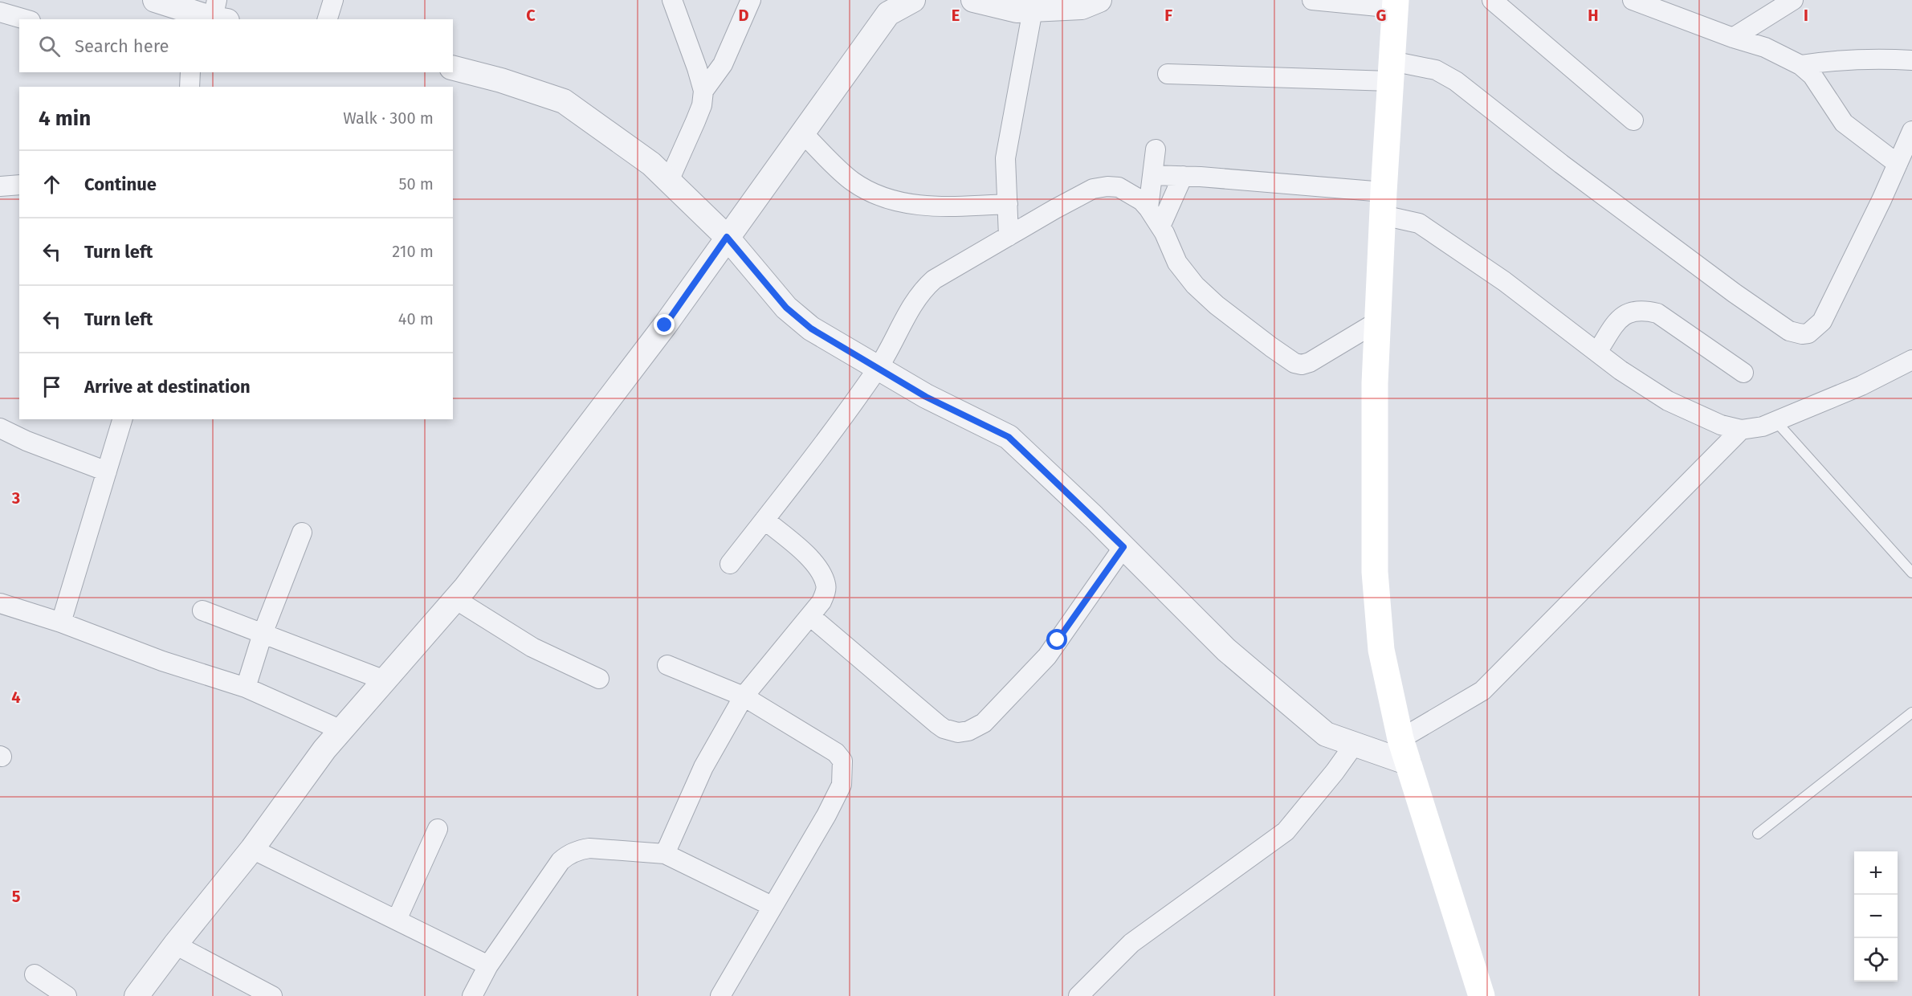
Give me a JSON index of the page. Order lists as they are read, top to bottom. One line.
{"page":{"search":"Search here","heading":["4 min","Walk · 300 m"],"list":[["Continue","50 m"],["Turn left","210 m"],["Turn left","40 m"],"Arrive at destination"],"map_buttons":["+","−"]},"grid":{"columns":["C","D","E","F","G","H","I"],"rows":["3","4","5"]}}
